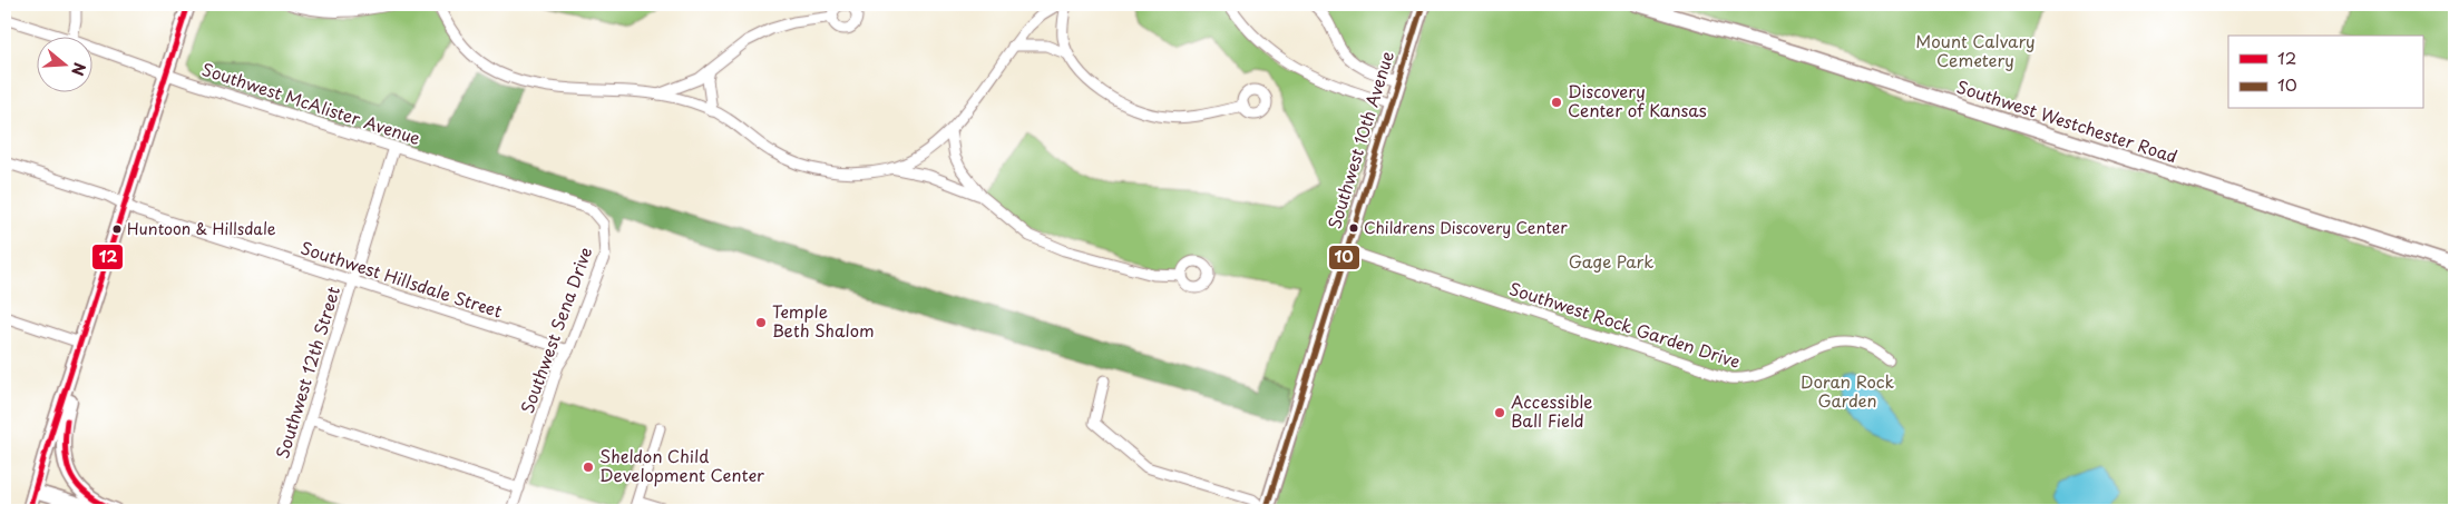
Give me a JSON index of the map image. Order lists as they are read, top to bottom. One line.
{"streets":{"main road":["Southwest 10th Avenue"],"street":["Southwest McAlister Avenue","Southwest Westchester Road","Southwest Hillsdale Street","Southwest Rock Garden Drive","Southwest Sena Drive","Southwest 12th Street"]},"crossings":[["Southwest McAlister Avenue","Southwest Sena Drive"],["Southwest McAlister Avenue","Southwest 12th Street"],["Southwest 10th Avenue","Southwest Rock Garden Drive"],["Southwest Hillsdale Street","Southwest Sena Drive"],["Southwest Hillsdale Street","Southwest 12th Street"]],"parks":["Mount Calvary Cemetery","Gage Park","Doran Rock Garden"],"places":["Discovery Center of Kansas","Childrens Discovery Center","Huntoon & Hillsdale","Temple Beth Shalom","Accessible Ball Field","Sheldon Child Development Center"],"lines":["transit line 12","transit line 10"],"legend":["12","10"],"north":"right"}
